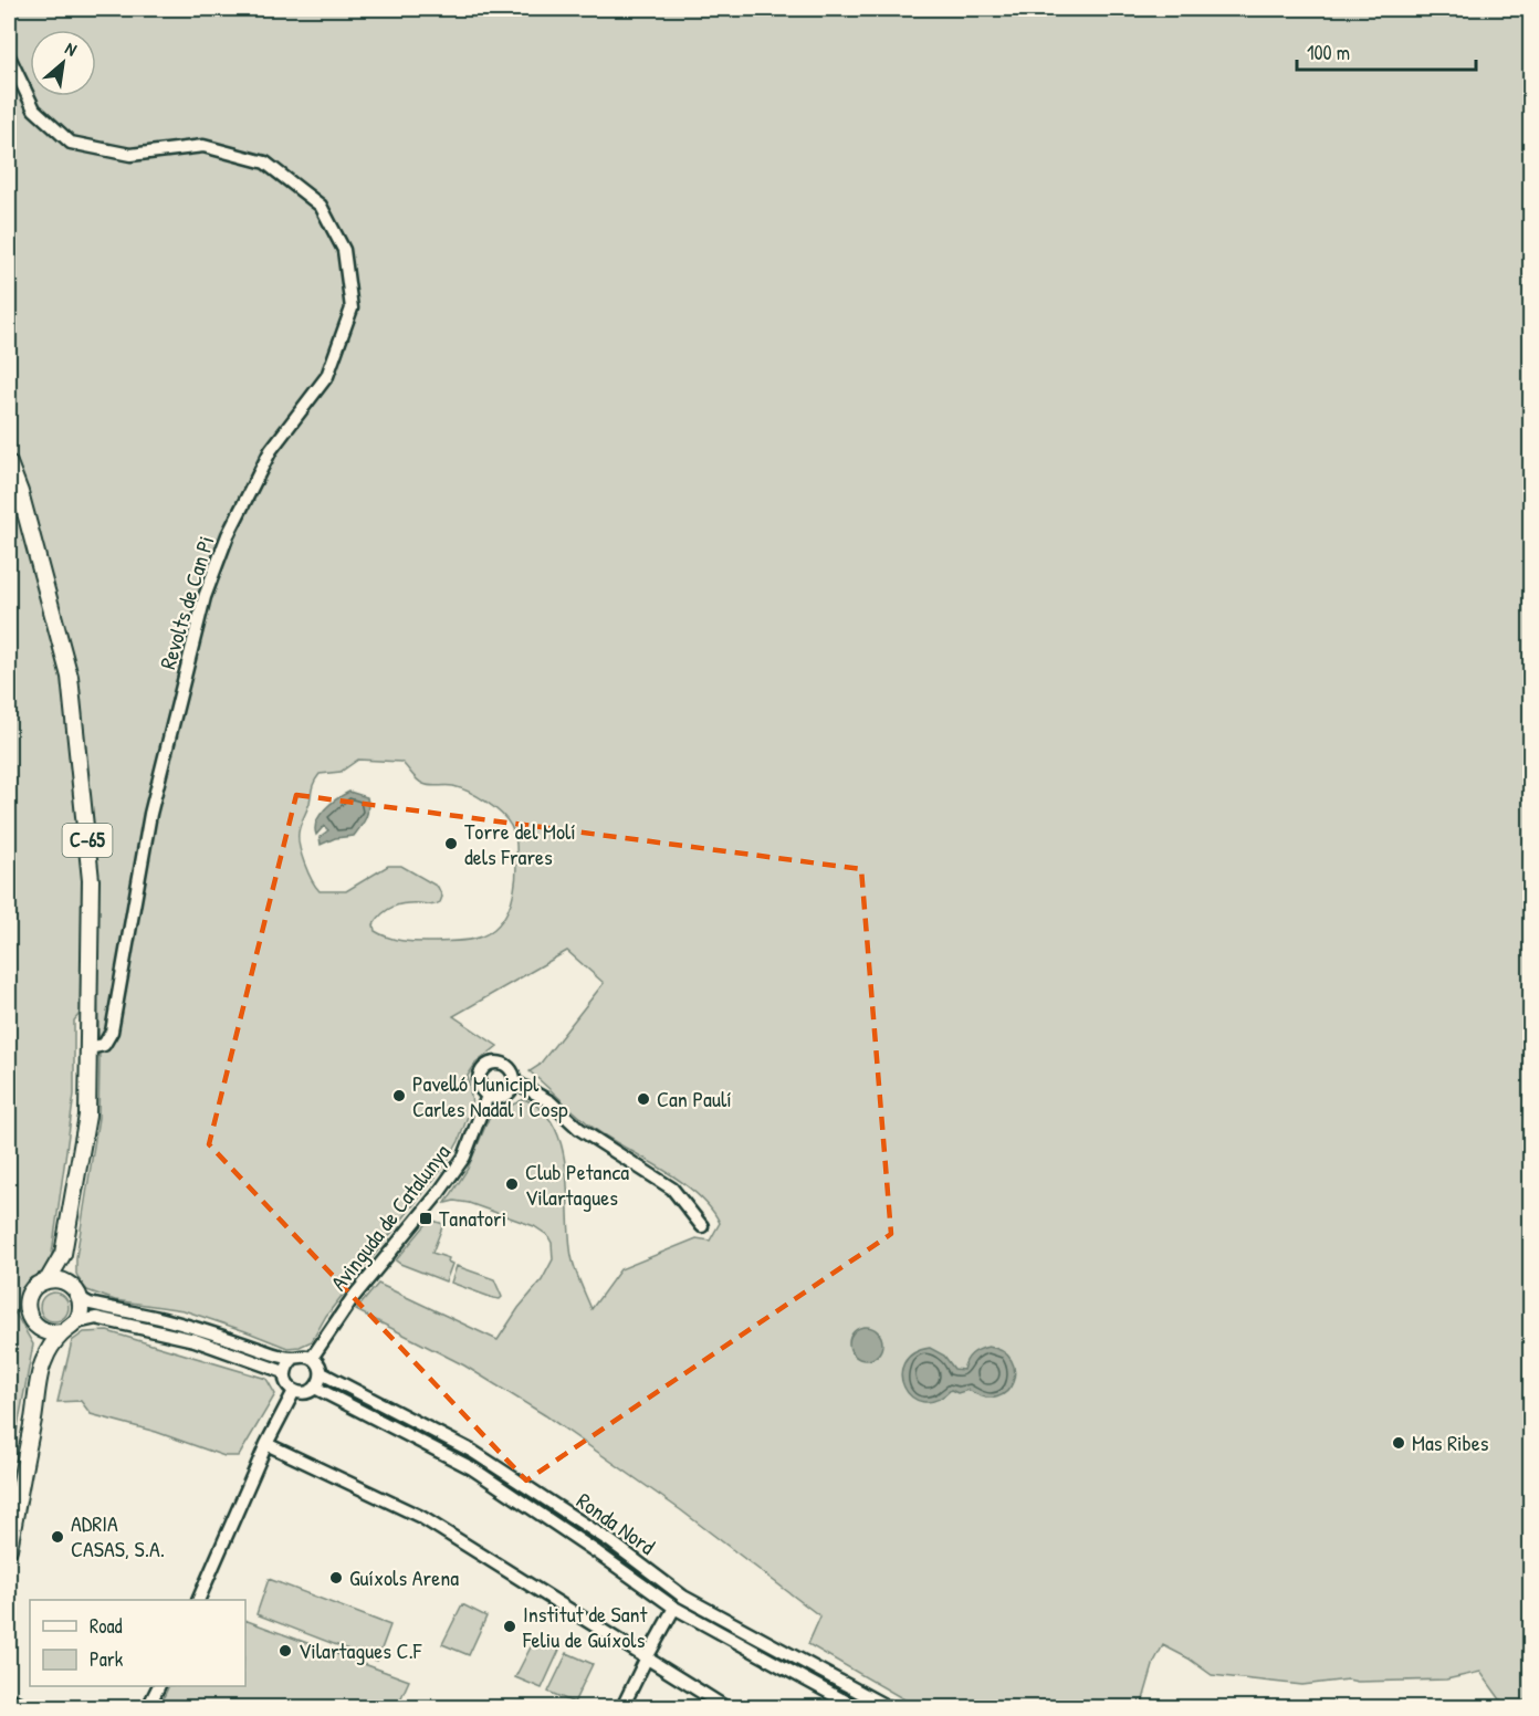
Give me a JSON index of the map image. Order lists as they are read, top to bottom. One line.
{"streets":{"main road":["C-65"],"street":["Revolts de Can Pi","Avinguda de Catalunya","Ronda Nord"]},"crossings":[["Revolts de Can Pi","C-65"],["Avinguda de Catalunya","Ronda Nord"]],"places":{"other":["Torre del Molí dels Frares","Pavelló Municipl Carles Nadal i Cosp","Can Paulí","Club Petanca Vilartagues","Mas Ribes","ADRIA CASAS, S.A.","Guíxols Arena","Institut de Sant Feliu de Guíxols","Vilartagues C.F"],"transit":["Tanatori"]},"legend":["Road","Park"],"scale_bar":"100 m","north":"top right"}
